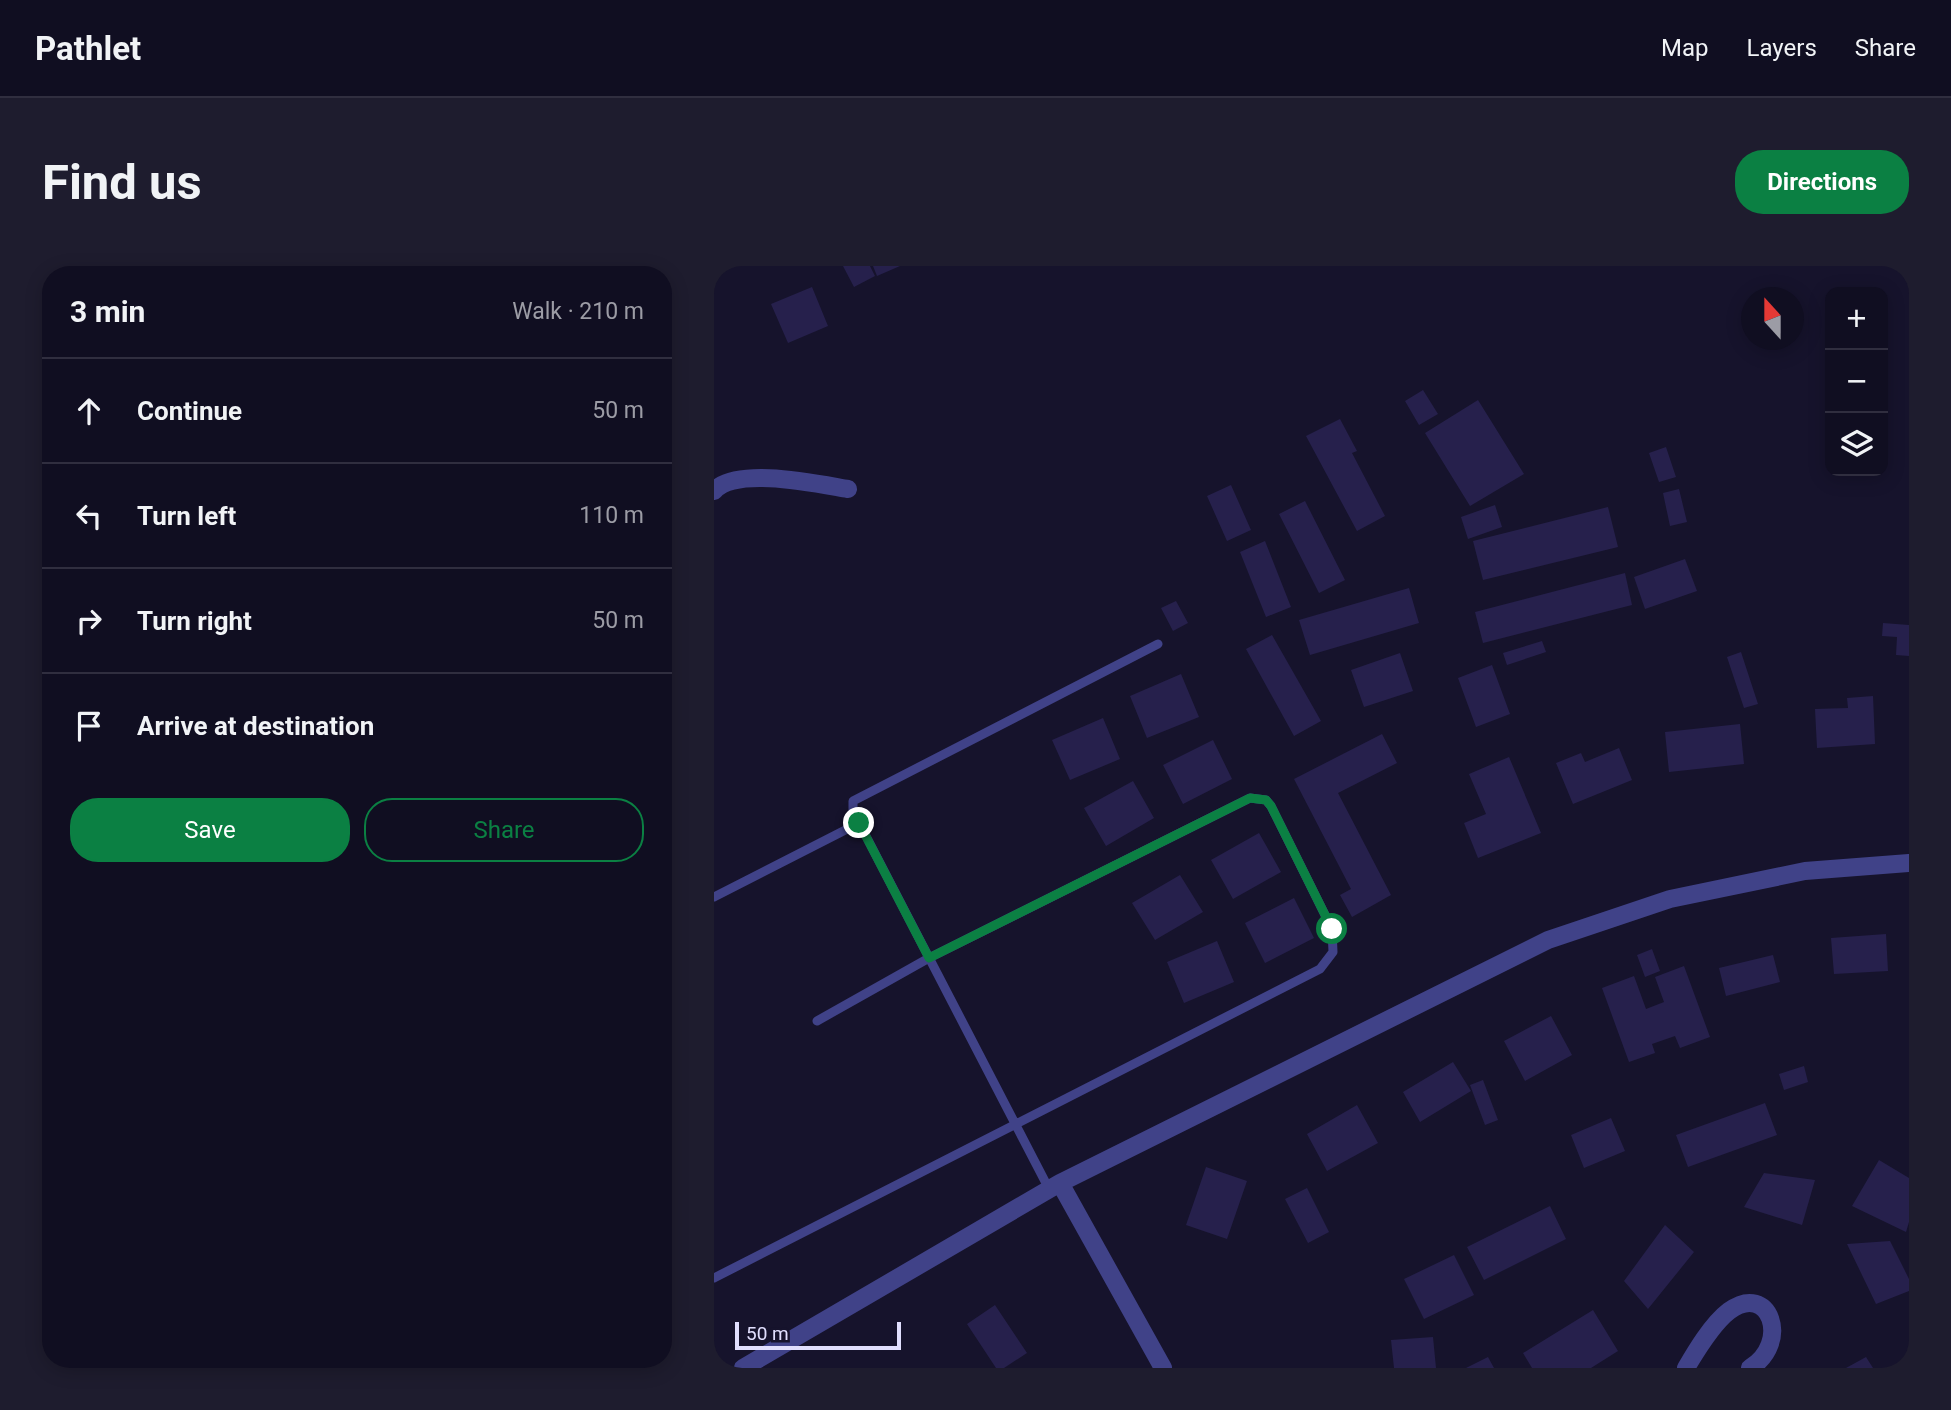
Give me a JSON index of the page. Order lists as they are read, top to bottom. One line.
{"scale_bar":"50 m","north":"top","page":{"header":"Pathlet","nav":["Map","Layers","Share"],"buttons":["Directions",["Save","Share"]],"title":"Find us","heading":["3 min","Walk · 210 m"],"map_buttons":["+","−"],"list":[["Continue","50 m"],["Turn left","110 m"],["Turn right","50 m"],"Arrive at destination"],"scale":"50 m"}}
